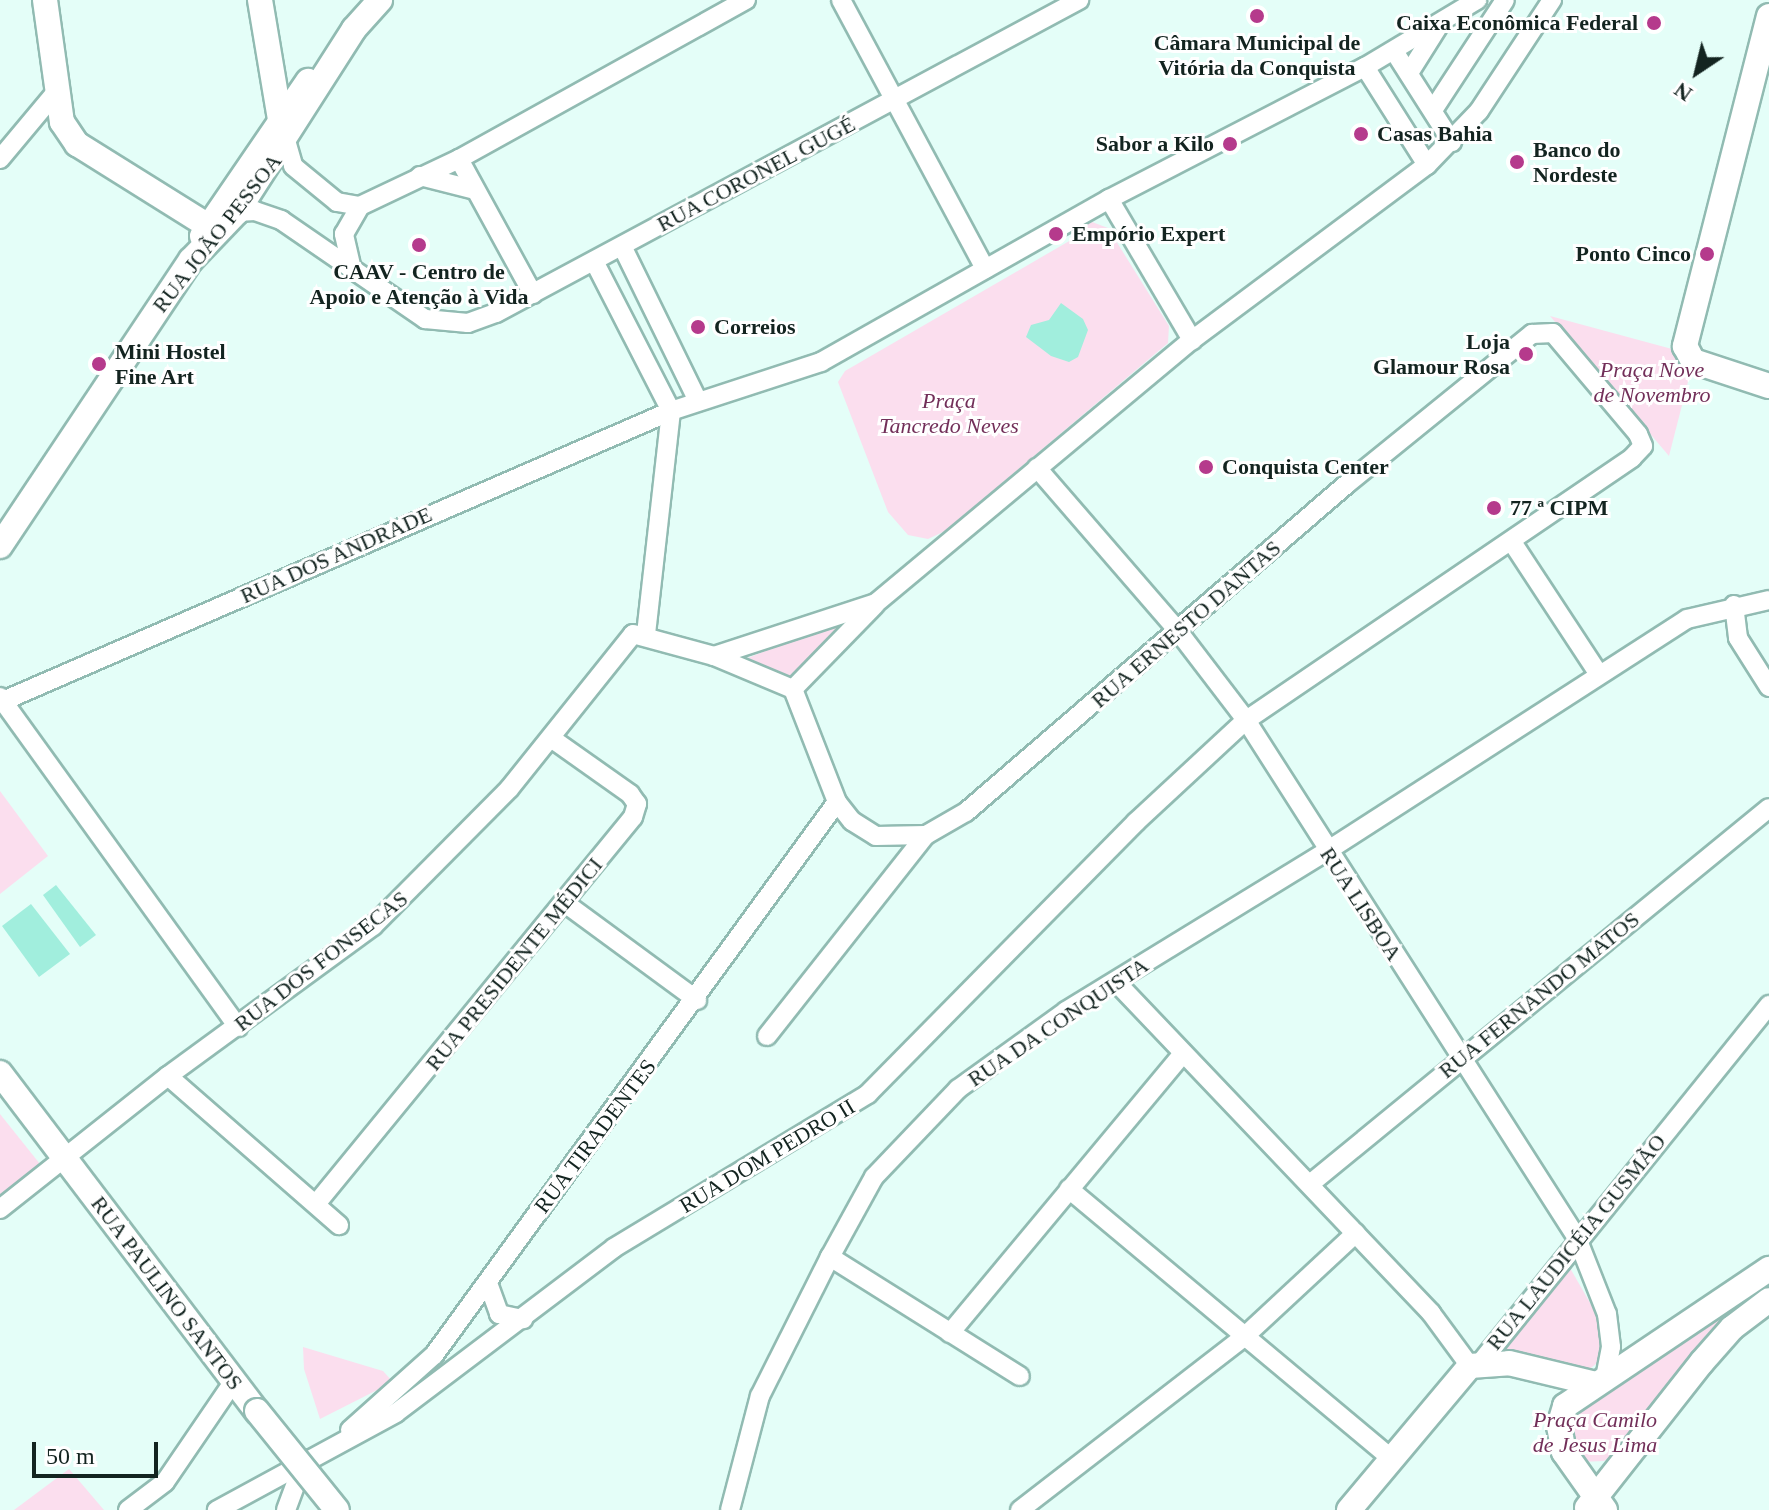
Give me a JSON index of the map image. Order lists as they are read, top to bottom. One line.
{"streets":{"main road":["RUA JOÃO PESSOA","RUA LAUDICÉIA GUSMÃO","RUA PAULINO SANTOS"],"street":["RUA CORONEL GUGÉ","RUA DOS ANDRADE","RUA ERNESTO DANTAS","RUA LISBOA","RUA DOS FONSECAS","RUA PRESIDENTE MÉDICI","RUA FERNANDO MATOS","RUA DA CONQUISTA","RUA TIRADENTES","RUA DOM PEDRO II"]},"crossings":[["RUA ERNESTO DANTAS","RUA LISBOA"],["RUA ERNESTO DANTAS","RUA TIRADENTES"],["RUA ERNESTO DANTAS","RUA DOM PEDRO II"],["RUA LISBOA","RUA FERNANDO MATOS"],["RUA LISBOA","RUA DA CONQUISTA"],["RUA LISBOA","RUA DOM PEDRO II"],["RUA LISBOA","RUA LAUDICÉIA GUSMÃO"],["RUA DOS FONSECAS","RUA PRESIDENTE MÉDICI"],["RUA DOS FONSECAS","RUA PAULINO SANTOS"],["RUA TIRADENTES","RUA DOM PEDRO II"]],"parks":["Praça Nove de Novembro","Praça Tancredo Neves","Praça Camilo de Jesus Lima"],"places":["Câmara Municipal de Vitória da Conquista","Caixa Econômica Federal","Casas Bahia","Sabor a Kilo","Banco do Nordeste","Empório Expert","CAAV - Centro de Apoio e Atenção à Vida","Ponto Cinco","Correios","Loja Glamour Rosa","Mini Hostel Fine Art","Conquista Center","77 ª CIPM"],"scale_bar":"50 m","north":"bottom left"}
